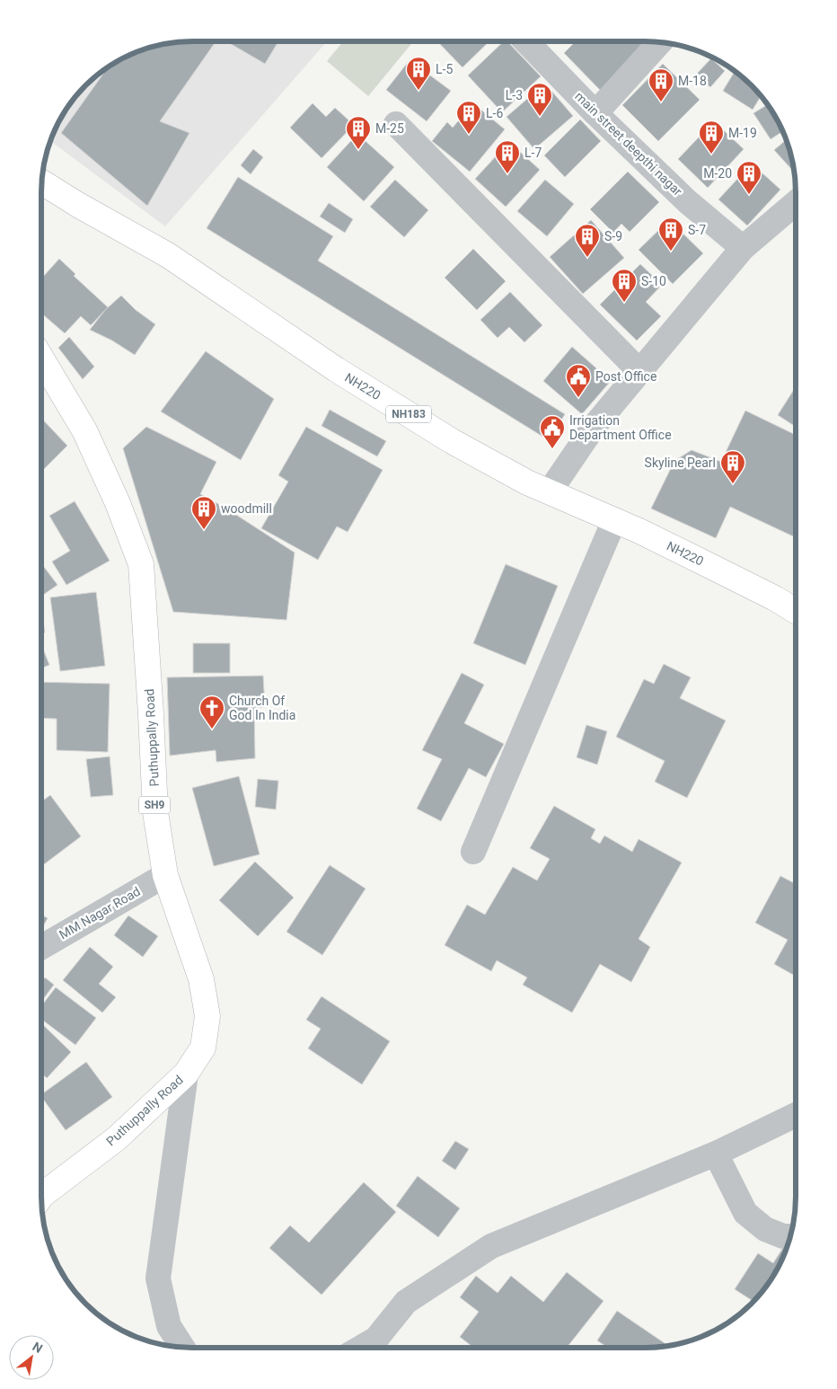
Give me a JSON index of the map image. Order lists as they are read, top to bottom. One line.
{"streets":{"main road":["NH220","NH183","Puthuppally Road","SH9"],"street":["main street deepthi nagar","MM Nagar Road"]},"crossings":[["Puthuppally Road","MM Nagar Road"]],"places":{"building":["L-5","M-18","L-3","L-6","M-25","M-19","L-7","M-20","S-7","S-9","S-10","Skyline Pearl","woodmill"],"public building":["Post Office","Irrigation Department Office"],"church":["Church Of God In India"]},"north":"top right"}
